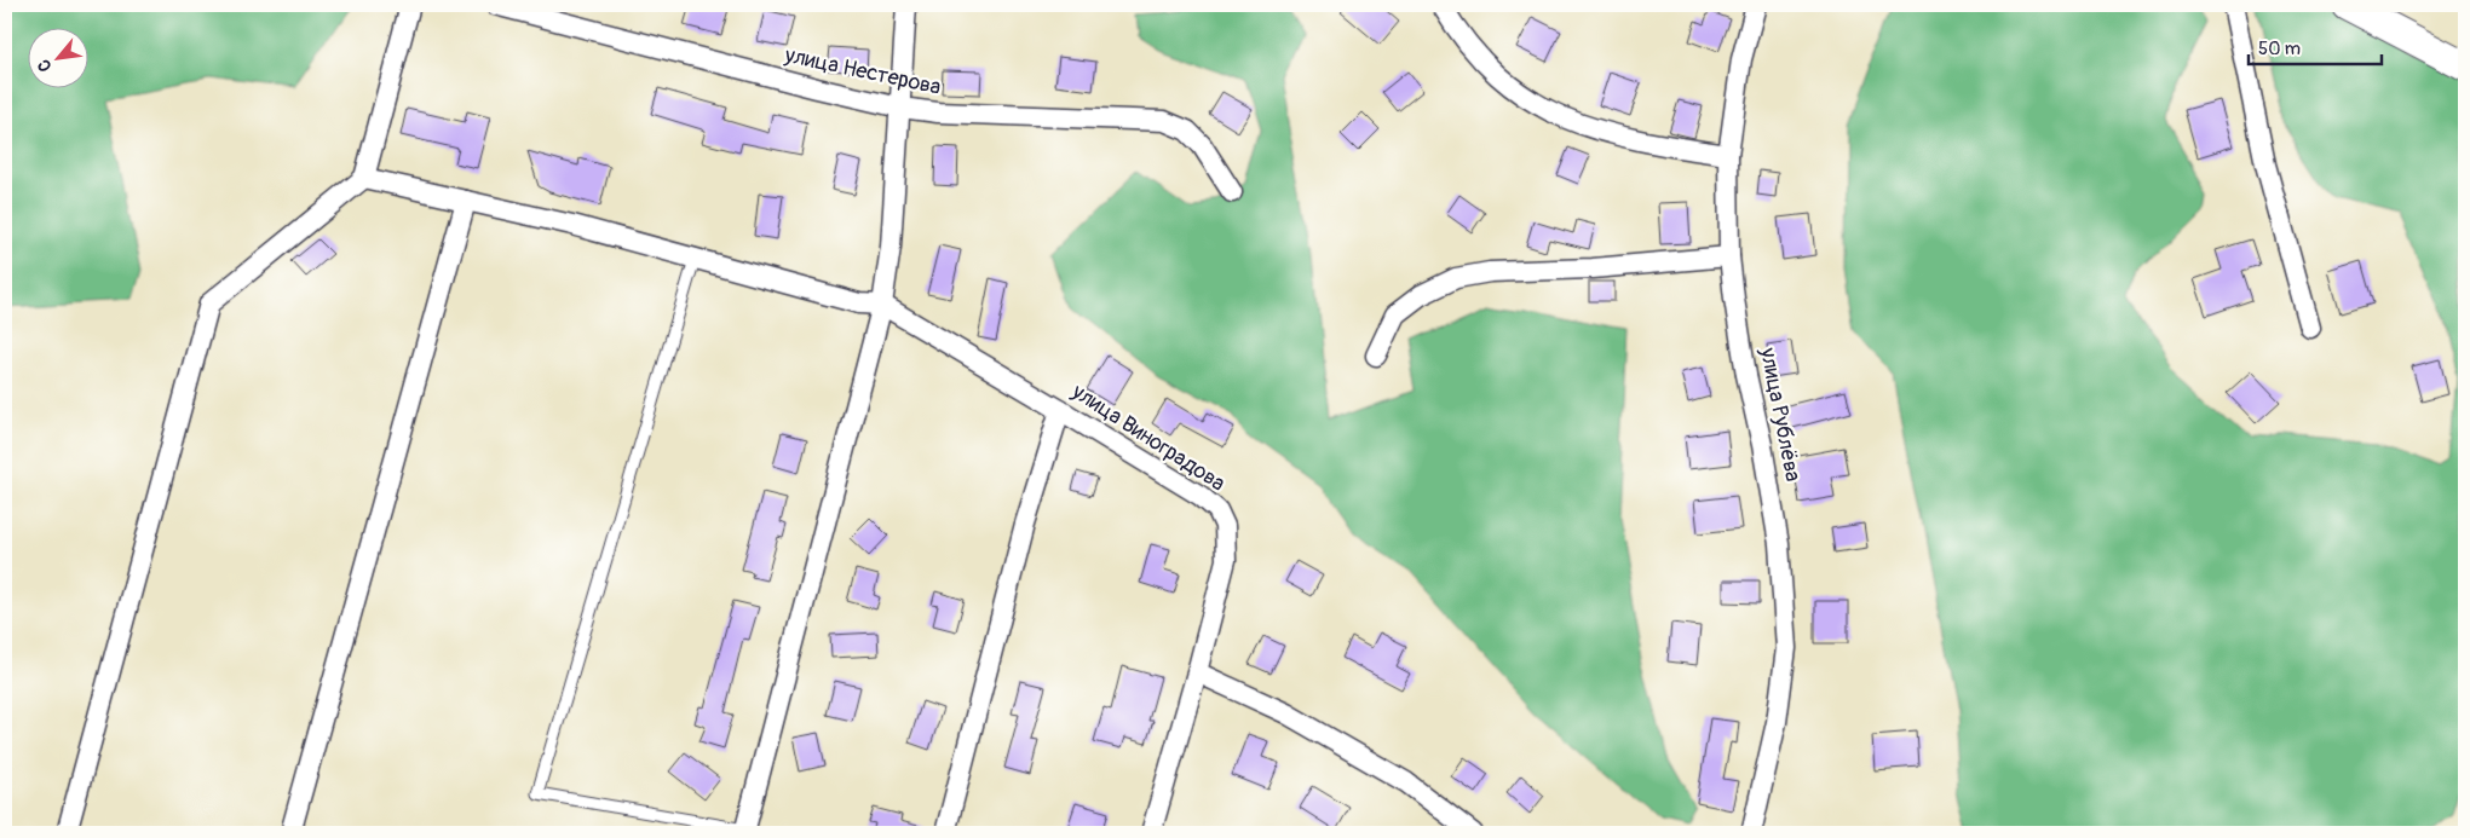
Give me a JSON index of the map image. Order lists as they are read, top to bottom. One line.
{"streets":{"street":["улица Нестерова","улица Рублёва","улица Виноградова"]},"scale_bar":"50 m","north":"bottom left"}
